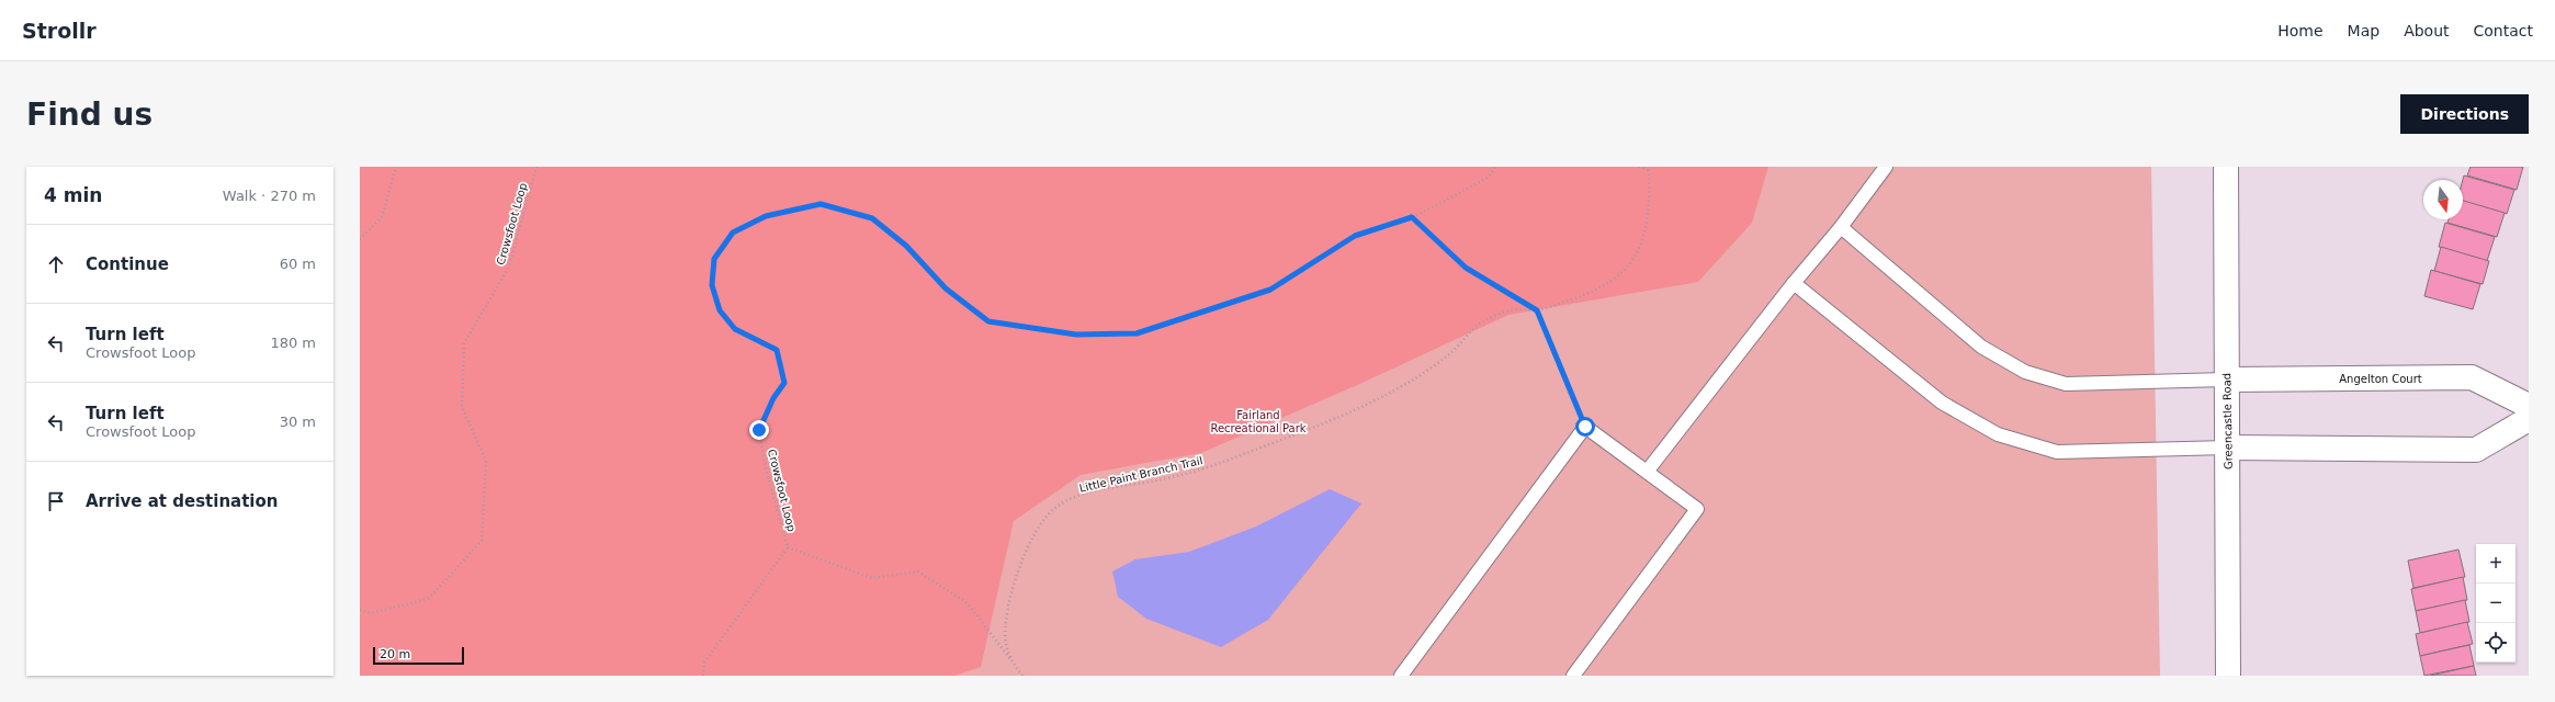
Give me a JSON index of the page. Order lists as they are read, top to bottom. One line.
{"streets":{"street":["Angelton Court","Greencastle Road"],"path":["Crowsfoot Loop","Little Paint Branch Trail"]},"crossings":[["Angelton Court","Greencastle Road"]],"parks":["Fairland Recreational Park"],"scale_bar":"20 m","north":"bottom","page":{"header":"Strollr","nav":["Home","Map","About","Contact"],"buttons":"Directions","title":"Find us","heading":["4 min","Walk · 270 m"],"list":[["Continue","60 m"],["Turn left","Crowsfoot Loop","180 m"],["Turn left","Crowsfoot Loop","30 m"],"Arrive at destination"],"map_buttons":["+","−"],"scale":"20 m"}}
